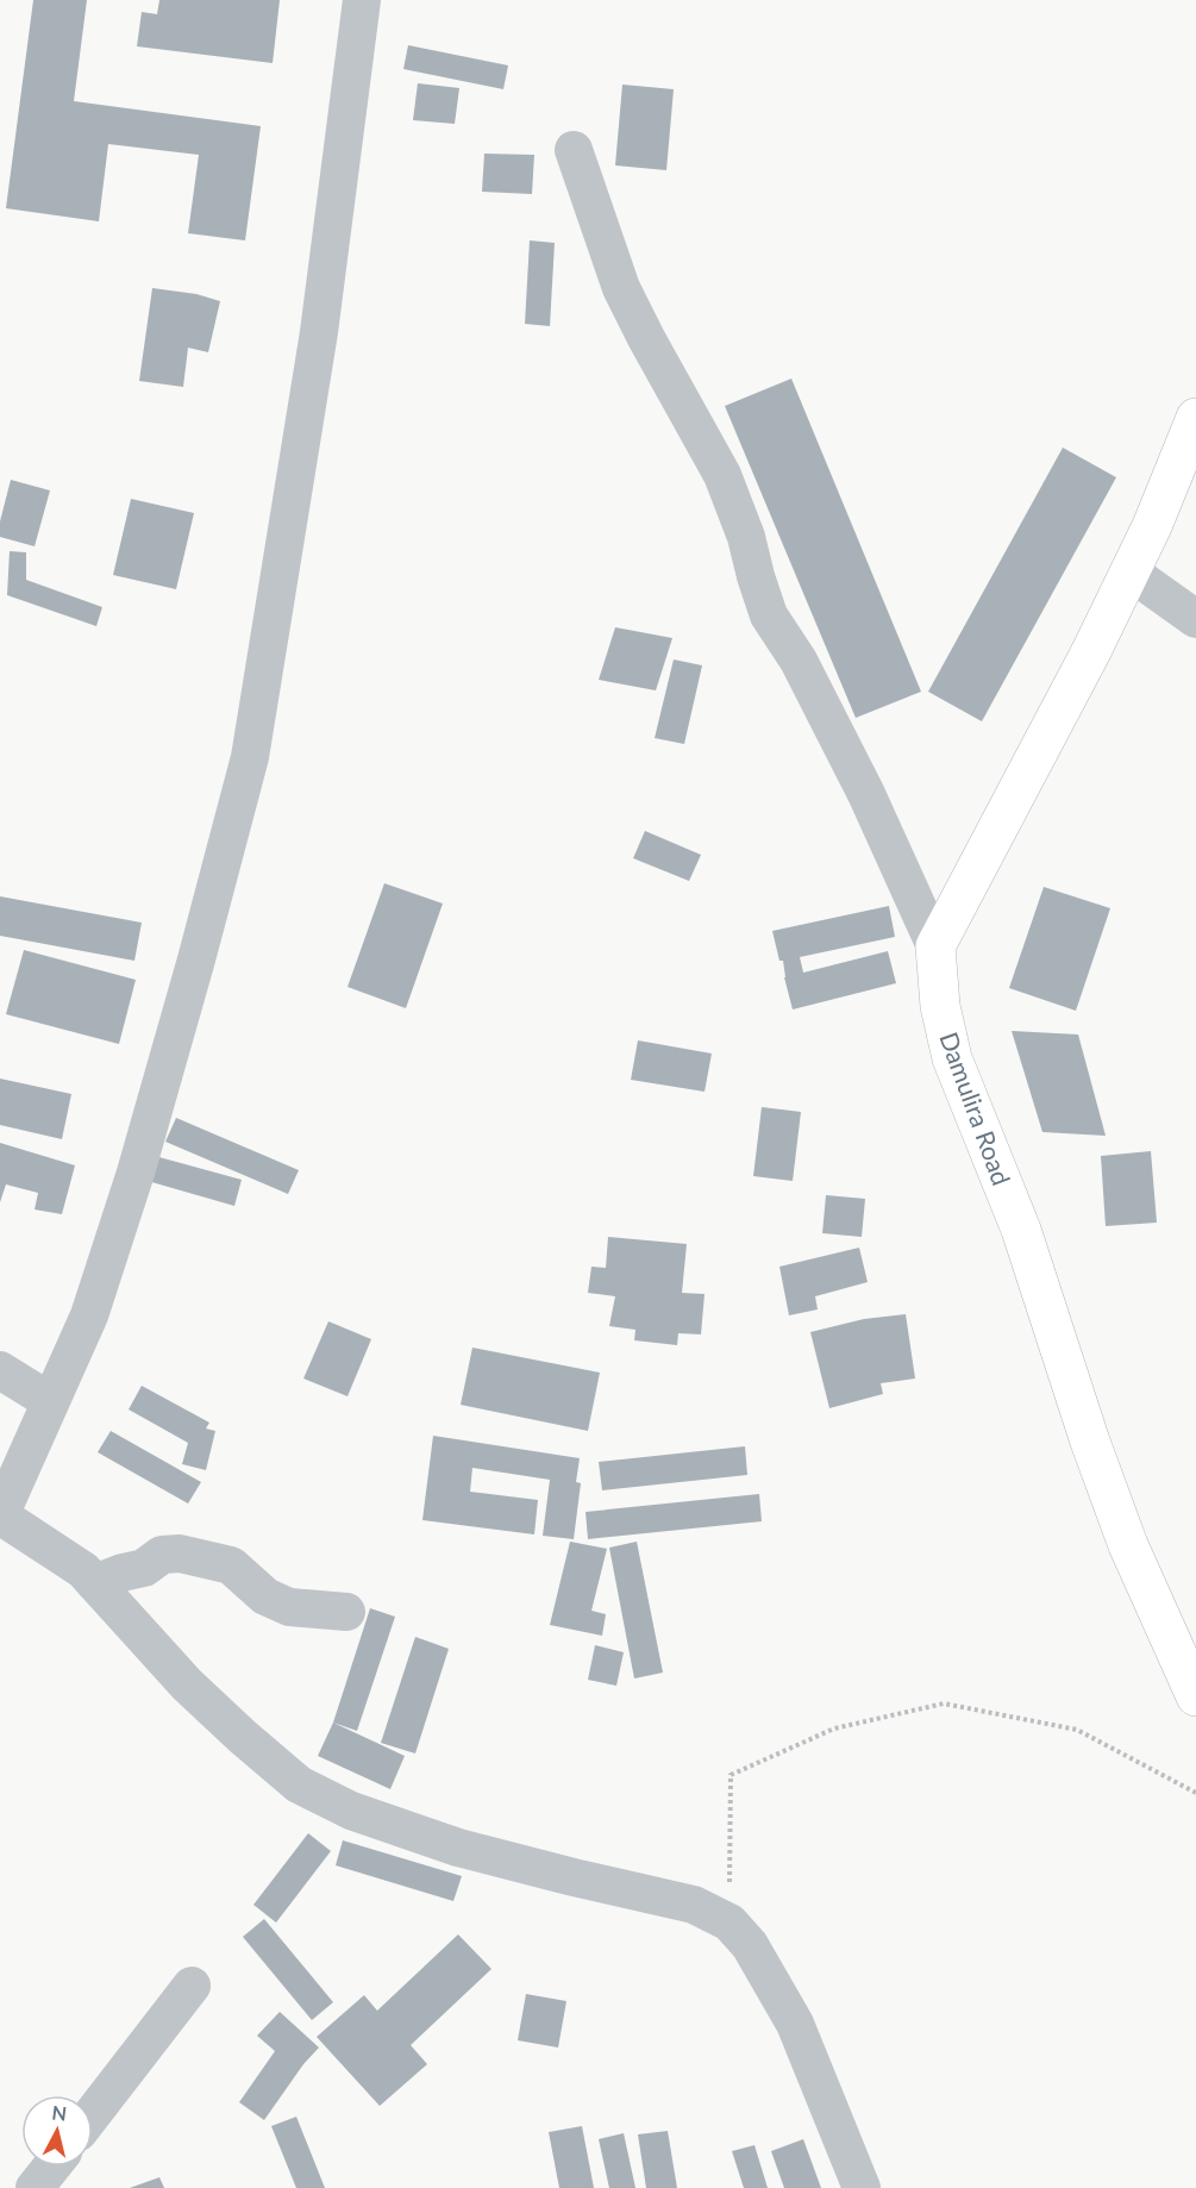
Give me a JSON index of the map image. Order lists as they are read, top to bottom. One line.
{"streets":{"street":["Damulira Road"]},"north":"top"}
